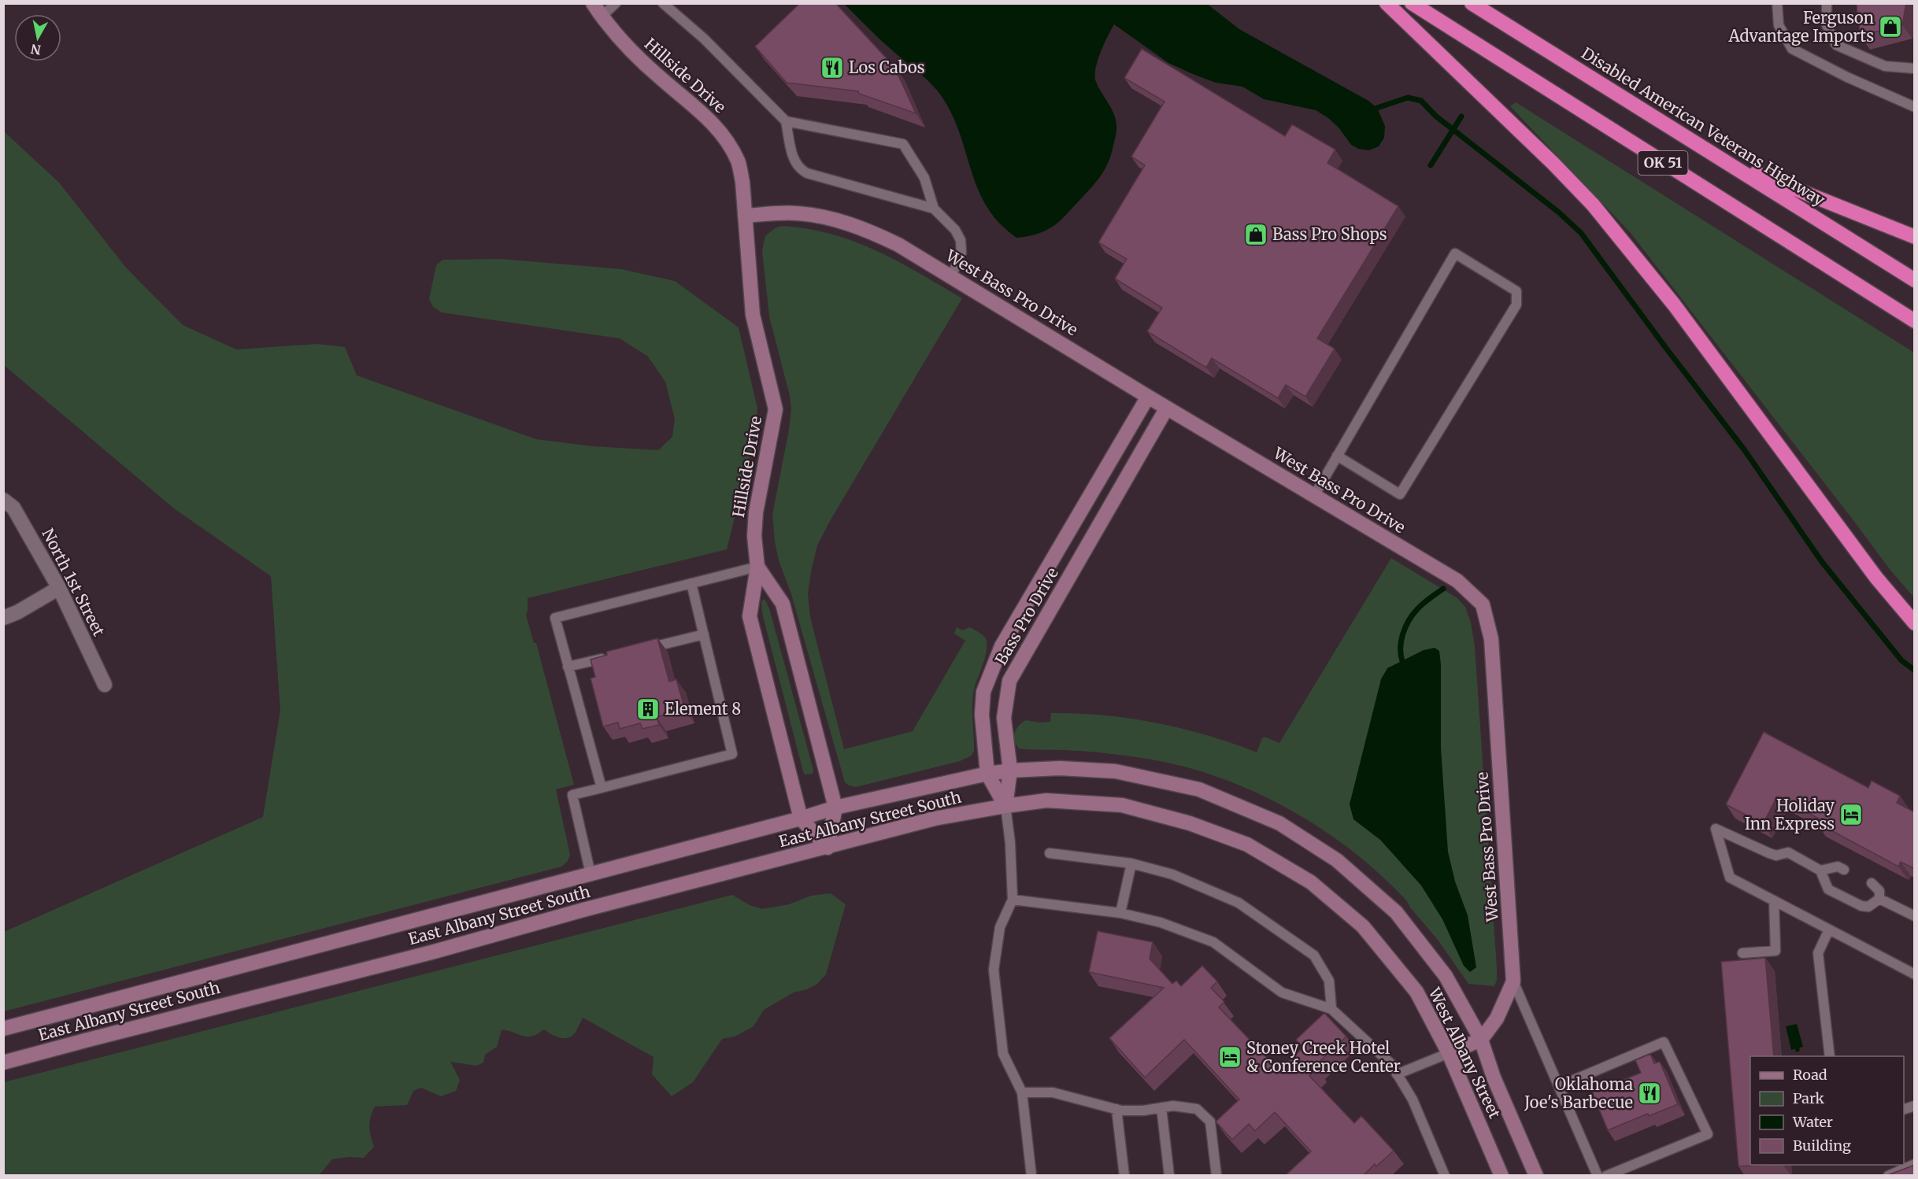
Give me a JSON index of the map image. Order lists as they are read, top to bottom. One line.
{"streets":{"highway":["Disabled American Veterans Highway","OK 51"],"main road":["Hillside Drive","West Bass Pro Drive","Bass Pro Drive","East Albany Street South","West Albany Street"],"street":["North 1st Street"]},"crossings":[["Hillside Drive","West Bass Pro Drive"],["Hillside Drive","East Albany Street South"],["West Bass Pro Drive","Bass Pro Drive"],["West Bass Pro Drive","West Albany Street"],["Bass Pro Drive","East Albany Street South"],["Bass Pro Drive","West Albany Street"],["East Albany Street South","West Albany Street"]],"places":{"shop":["Ferguson Advantage Imports","Bass Pro Shops"],"restaurant":["Los Cabos","Oklahoma Joe's Barbecue"],"building":["Element 8"],"hotel":["Holiday Inn Express","Stoney Creek Hotel & Conference Center"]},"legend":["Road","Park","Water","Building"],"north":"bottom"}
